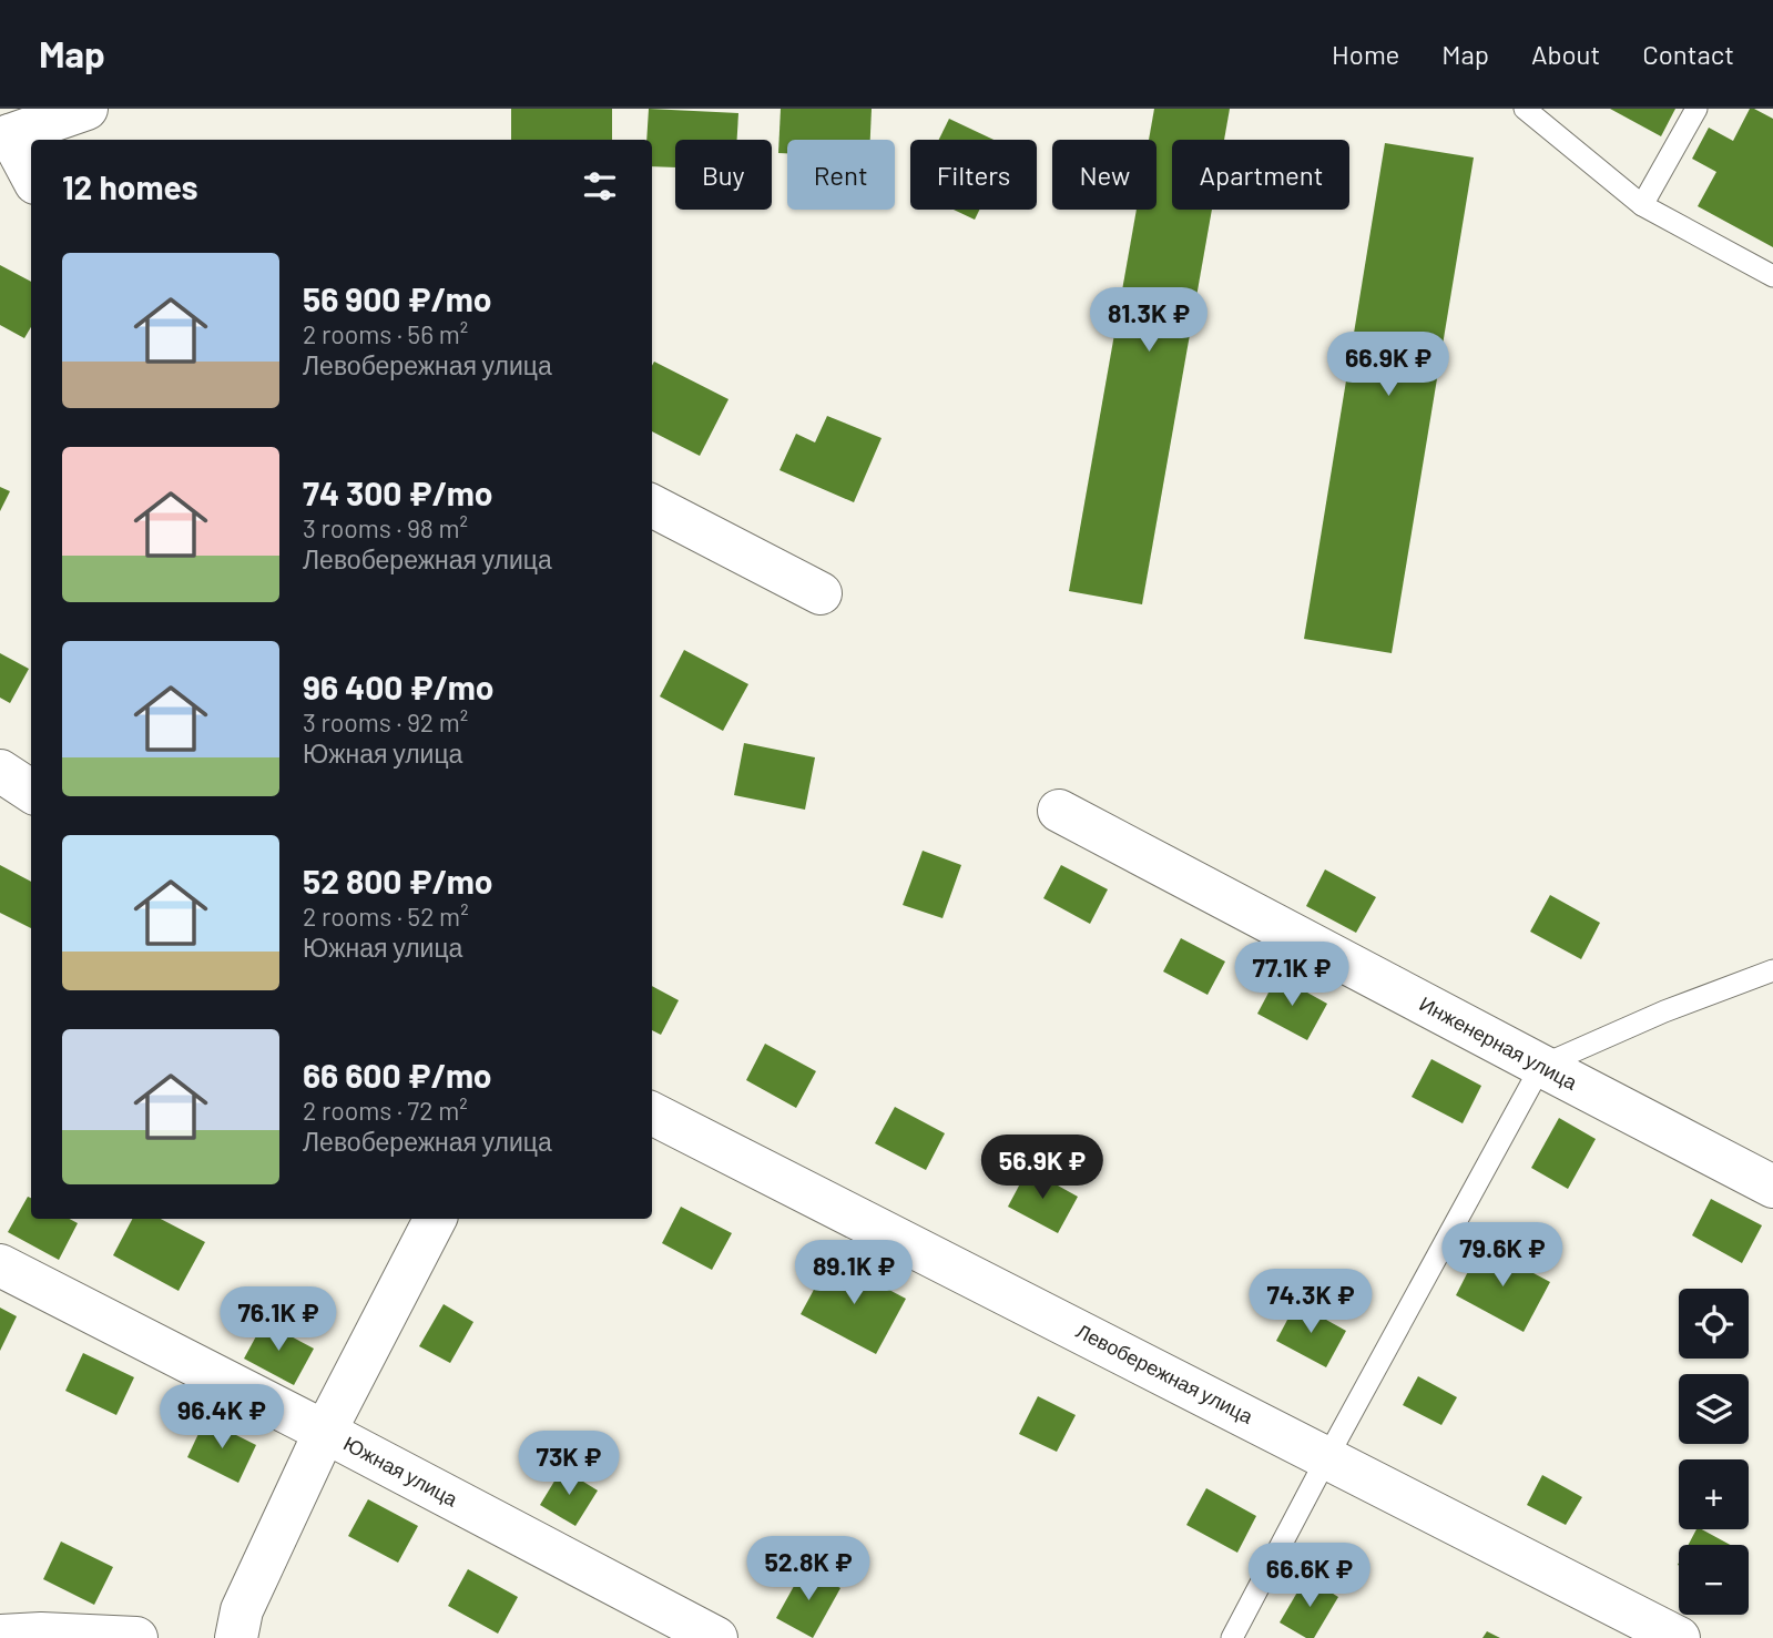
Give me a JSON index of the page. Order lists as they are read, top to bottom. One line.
{"streets":{"street":["Инженерная улица","Левобережная улица","Южная улица"]},"page":{"header":"Map","nav":["Home","Map","About","Contact"],"chip":["Buy","Rent","Filters","New","Apartment"],"heading":"12 homes","list":[{"name":"56 900 ₽/mo","note":"2 rooms · 56 m² · Левобережная улица"},{"name":"74 300 ₽/mo","note":"3 rooms · 98 m² · Левобережная улица"},{"name":"96 400 ₽/mo","note":"3 rooms · 92 m² · Южная улица"},{"name":"52 800 ₽/mo","note":"2 rooms · 52 m² · Южная улица"},{"name":"66 600 ₽/mo","note":"2 rooms · 72 m² · Левобережная улица"}],"price":["81.3K ₽","66.9K ₽","77.1K ₽","56.9K ₽","79.6K ₽","89.1K ₽","74.3K ₽","76.1K ₽","96.4K ₽","73K ₽","52.8K ₽","66.6K ₽"],"map_buttons":["+","−"]}}
